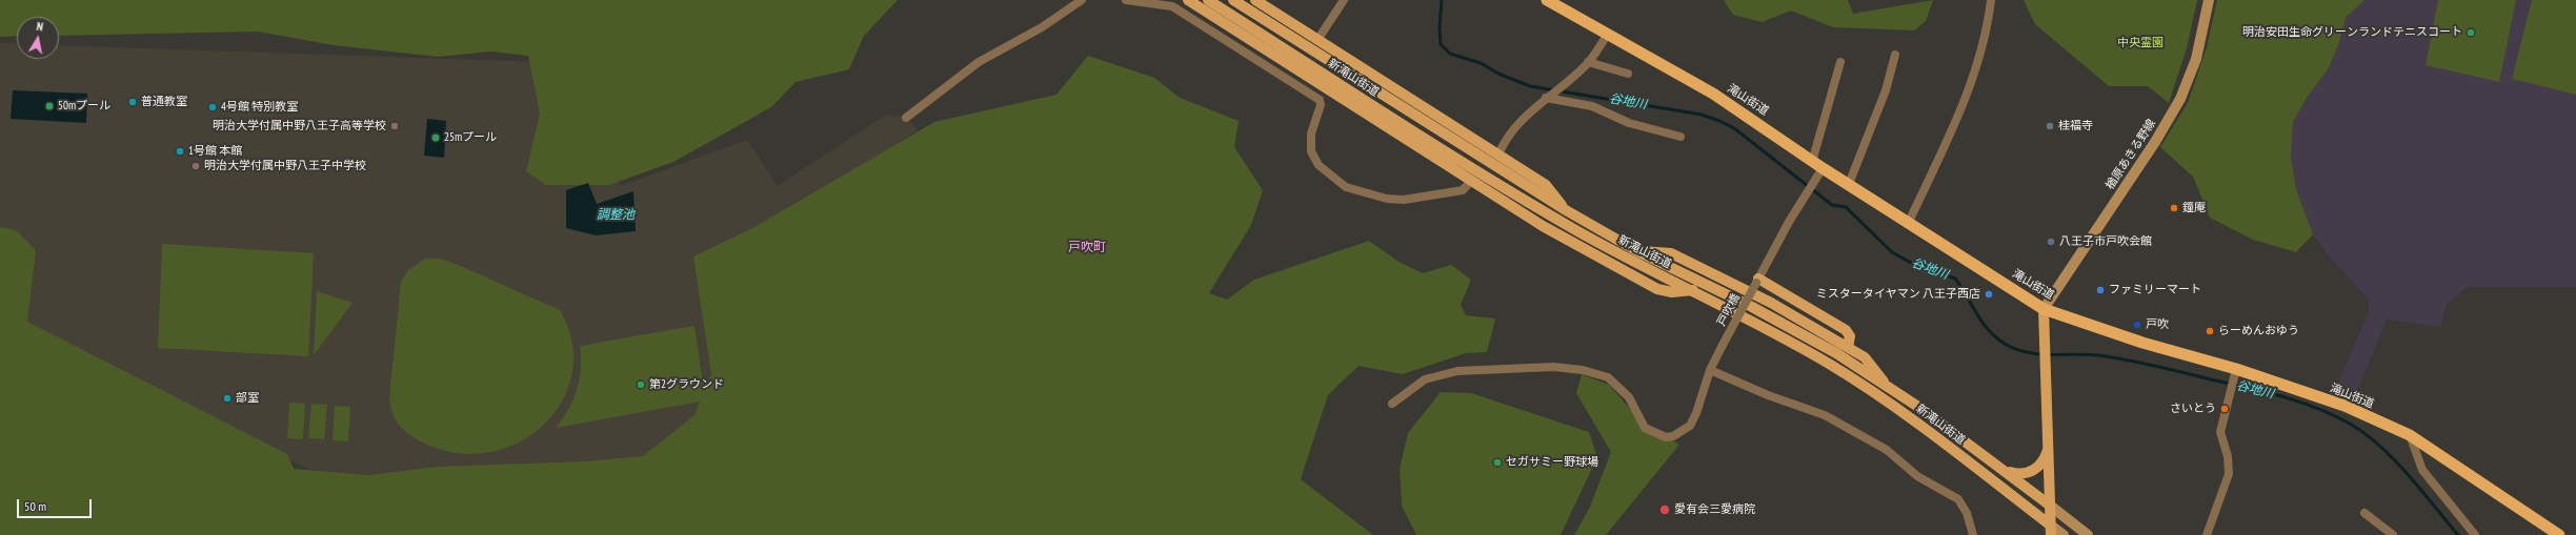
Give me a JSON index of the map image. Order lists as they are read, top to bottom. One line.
{"streets":{"highway":["滝山街道"],"main road":["新滝山街道","楢原あきる野線"],"street":["戸吹橋"]},"crossings":[["滝山街道","楢原あきる野線"],["滝山街道","戸吹橋"]],"districts":["戸吹町"],"water":["谷地川","調整池"],"parks":["中央霊園"],"places":["明治安田生命グリーンランドテニスコート","普通教室","50mプール","4号館 特別教室","明治大学付属中野八王子高等学校","桂福寺","25mプール","1号館 本館","明治大学付属中野八王子中学校","鐘庵","八王子市戸吹会館","ファミリーマート","ミスタータイヤマン 八王子西店","戸吹","らーめんおゆう","第2グラウンド","部室","さいとう","セガサミー野球場","愛有会三愛病院"],"scale_bar":"50 m","north":"top"}
